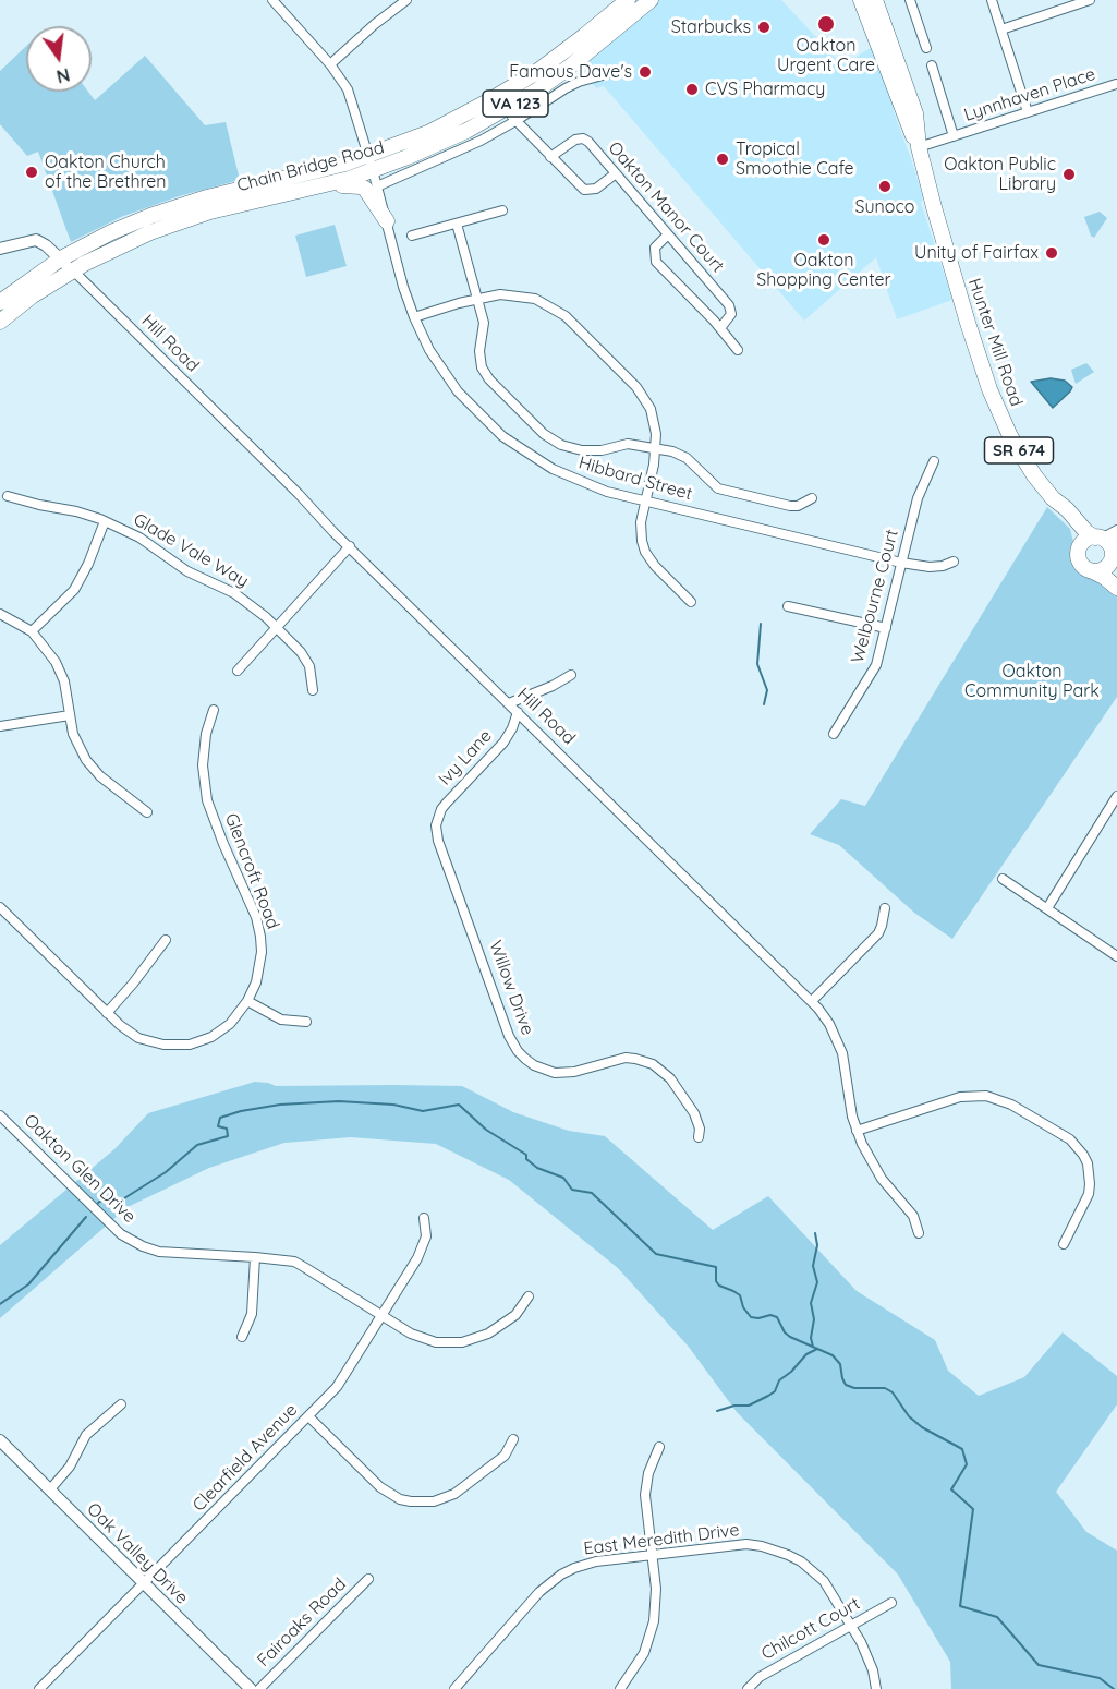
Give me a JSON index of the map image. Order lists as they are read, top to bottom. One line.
{"streets":{"main road":["VA 123","Chain Bridge Road","Hunter Mill Road","SR 674"],"street":["Lynnhaven Place","Oakton Manor Court","Hill Road","Hibbard Street","Glade Vale Way","Welbourne Court","Ivy Lane","Glencroft Road","Willow Drive","Oakton Glen Drive","Clearfield Avenue","East Meredith Drive","Oak Valley Drive","Fairoaks Road","Chilcott Court"]},"crossings":[["Lynnhaven Place","Hunter Mill Road"],["Chain Bridge Road","Hill Road"],["Chain Bridge Road","Hibbard Street"],["Hill Road","Ivy Lane"],["Hibbard Street","Welbourne Court"],["Ivy Lane","Willow Drive"],["Oakton Glen Drive","Clearfield Avenue"],["Clearfield Avenue","Oak Valley Drive"],["East Meredith Drive","Chilcott Court"]],"parks":["Oakton Community Park"],"places":["Oakton Urgent Care","Starbucks","Famous Dave's","CVS Pharmacy","Tropical Smoothie Cafe","Oakton Church of the Brethren","Oakton Public Library","Sunoco","Oakton Shopping Center","Unity of Fairfax"],"north":"bottom"}
